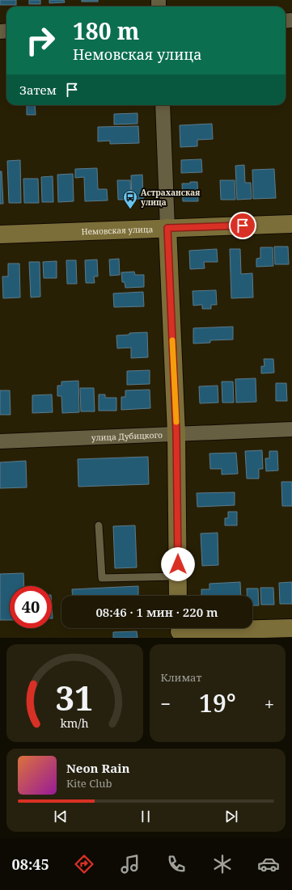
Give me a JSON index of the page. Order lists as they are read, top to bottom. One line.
{"streets":{"street":["Немовская улица","улица Дубицкого"]},"places":{"bus stop":["Астраханская улица"]},"page":{"turn":["180 m","Немовская улица"],"then":"Затем","limit":"40","trip":"08:46 · 1 мин · 220 m","tile":"Климат","heat":["−","19°","+"],"song":["Neon Rain","Kite Club"],"tabs":"08:45","gauge":["31","km/h"]}}
